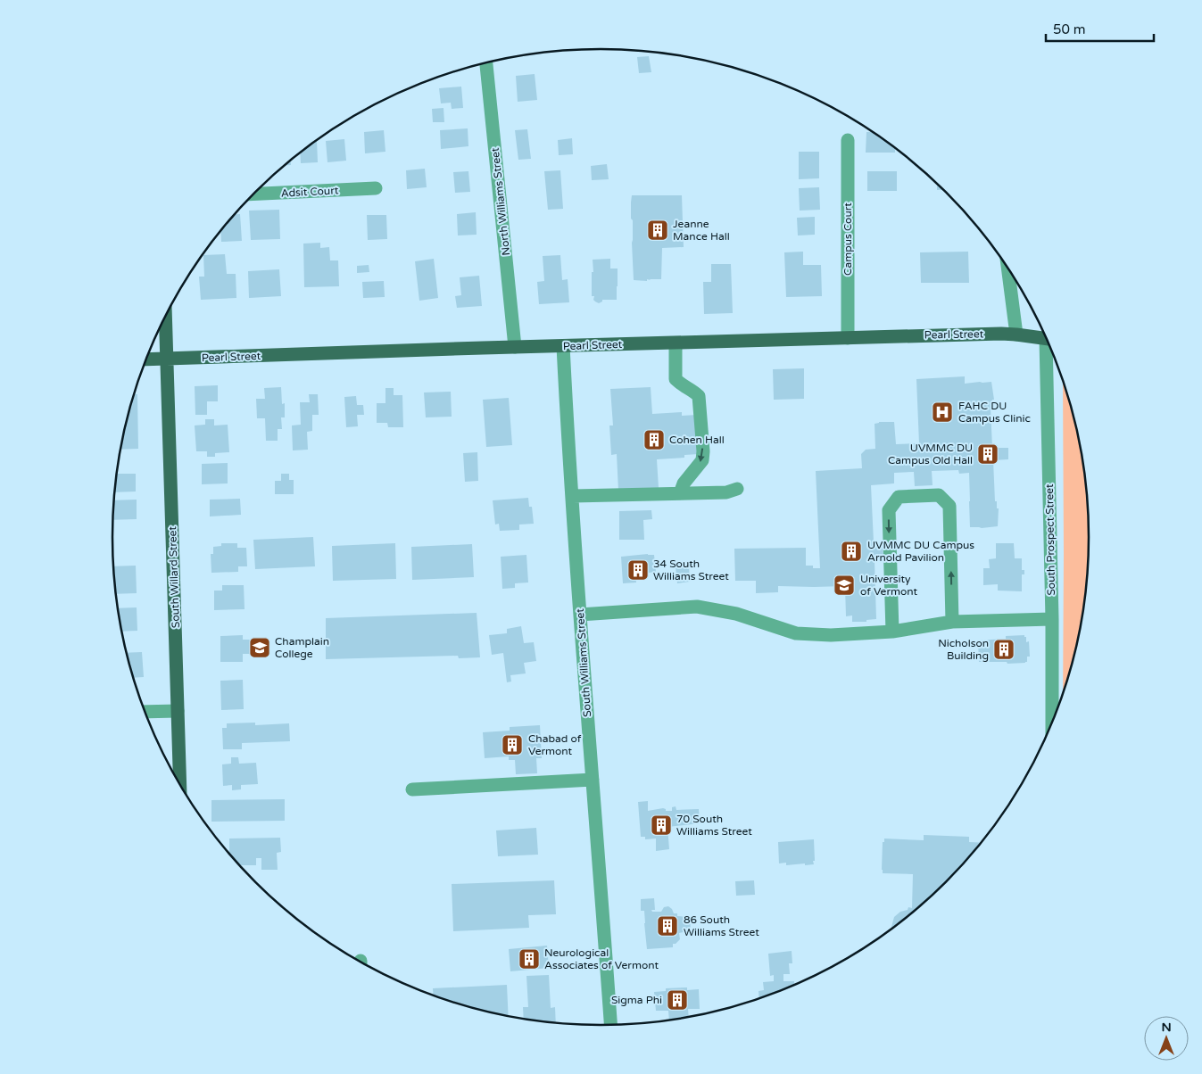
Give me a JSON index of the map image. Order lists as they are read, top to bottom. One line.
{"streets":{"main road":["Pearl Street","South Willard Street"],"street":["Adsit Court","North Williams Street","Campus Court","South Prospect Street","South Williams Street"]},"crossings":[["North Williams Street","Pearl Street"],["Campus Court","Pearl Street"],["Pearl Street","South Willard Street"],["Pearl Street","South Williams Street"]],"places":{"building":["Jeanne Mance Hall","Cohen Hall","UVMMC DU Campus Old Hall","UVMMC DU Campus Arnold Pavilion","34 South Williams Street","Nicholson Building","Chabad of Vermont","70 South Williams Street","86 South Williams Street","Neurological Associates of Vermont","Sigma Phi"],"hospital":["FAHC DU Campus Clinic"],"school or university":["University of Vermont","Champlain College"]},"scale_bar":"50 m","north":"top"}
